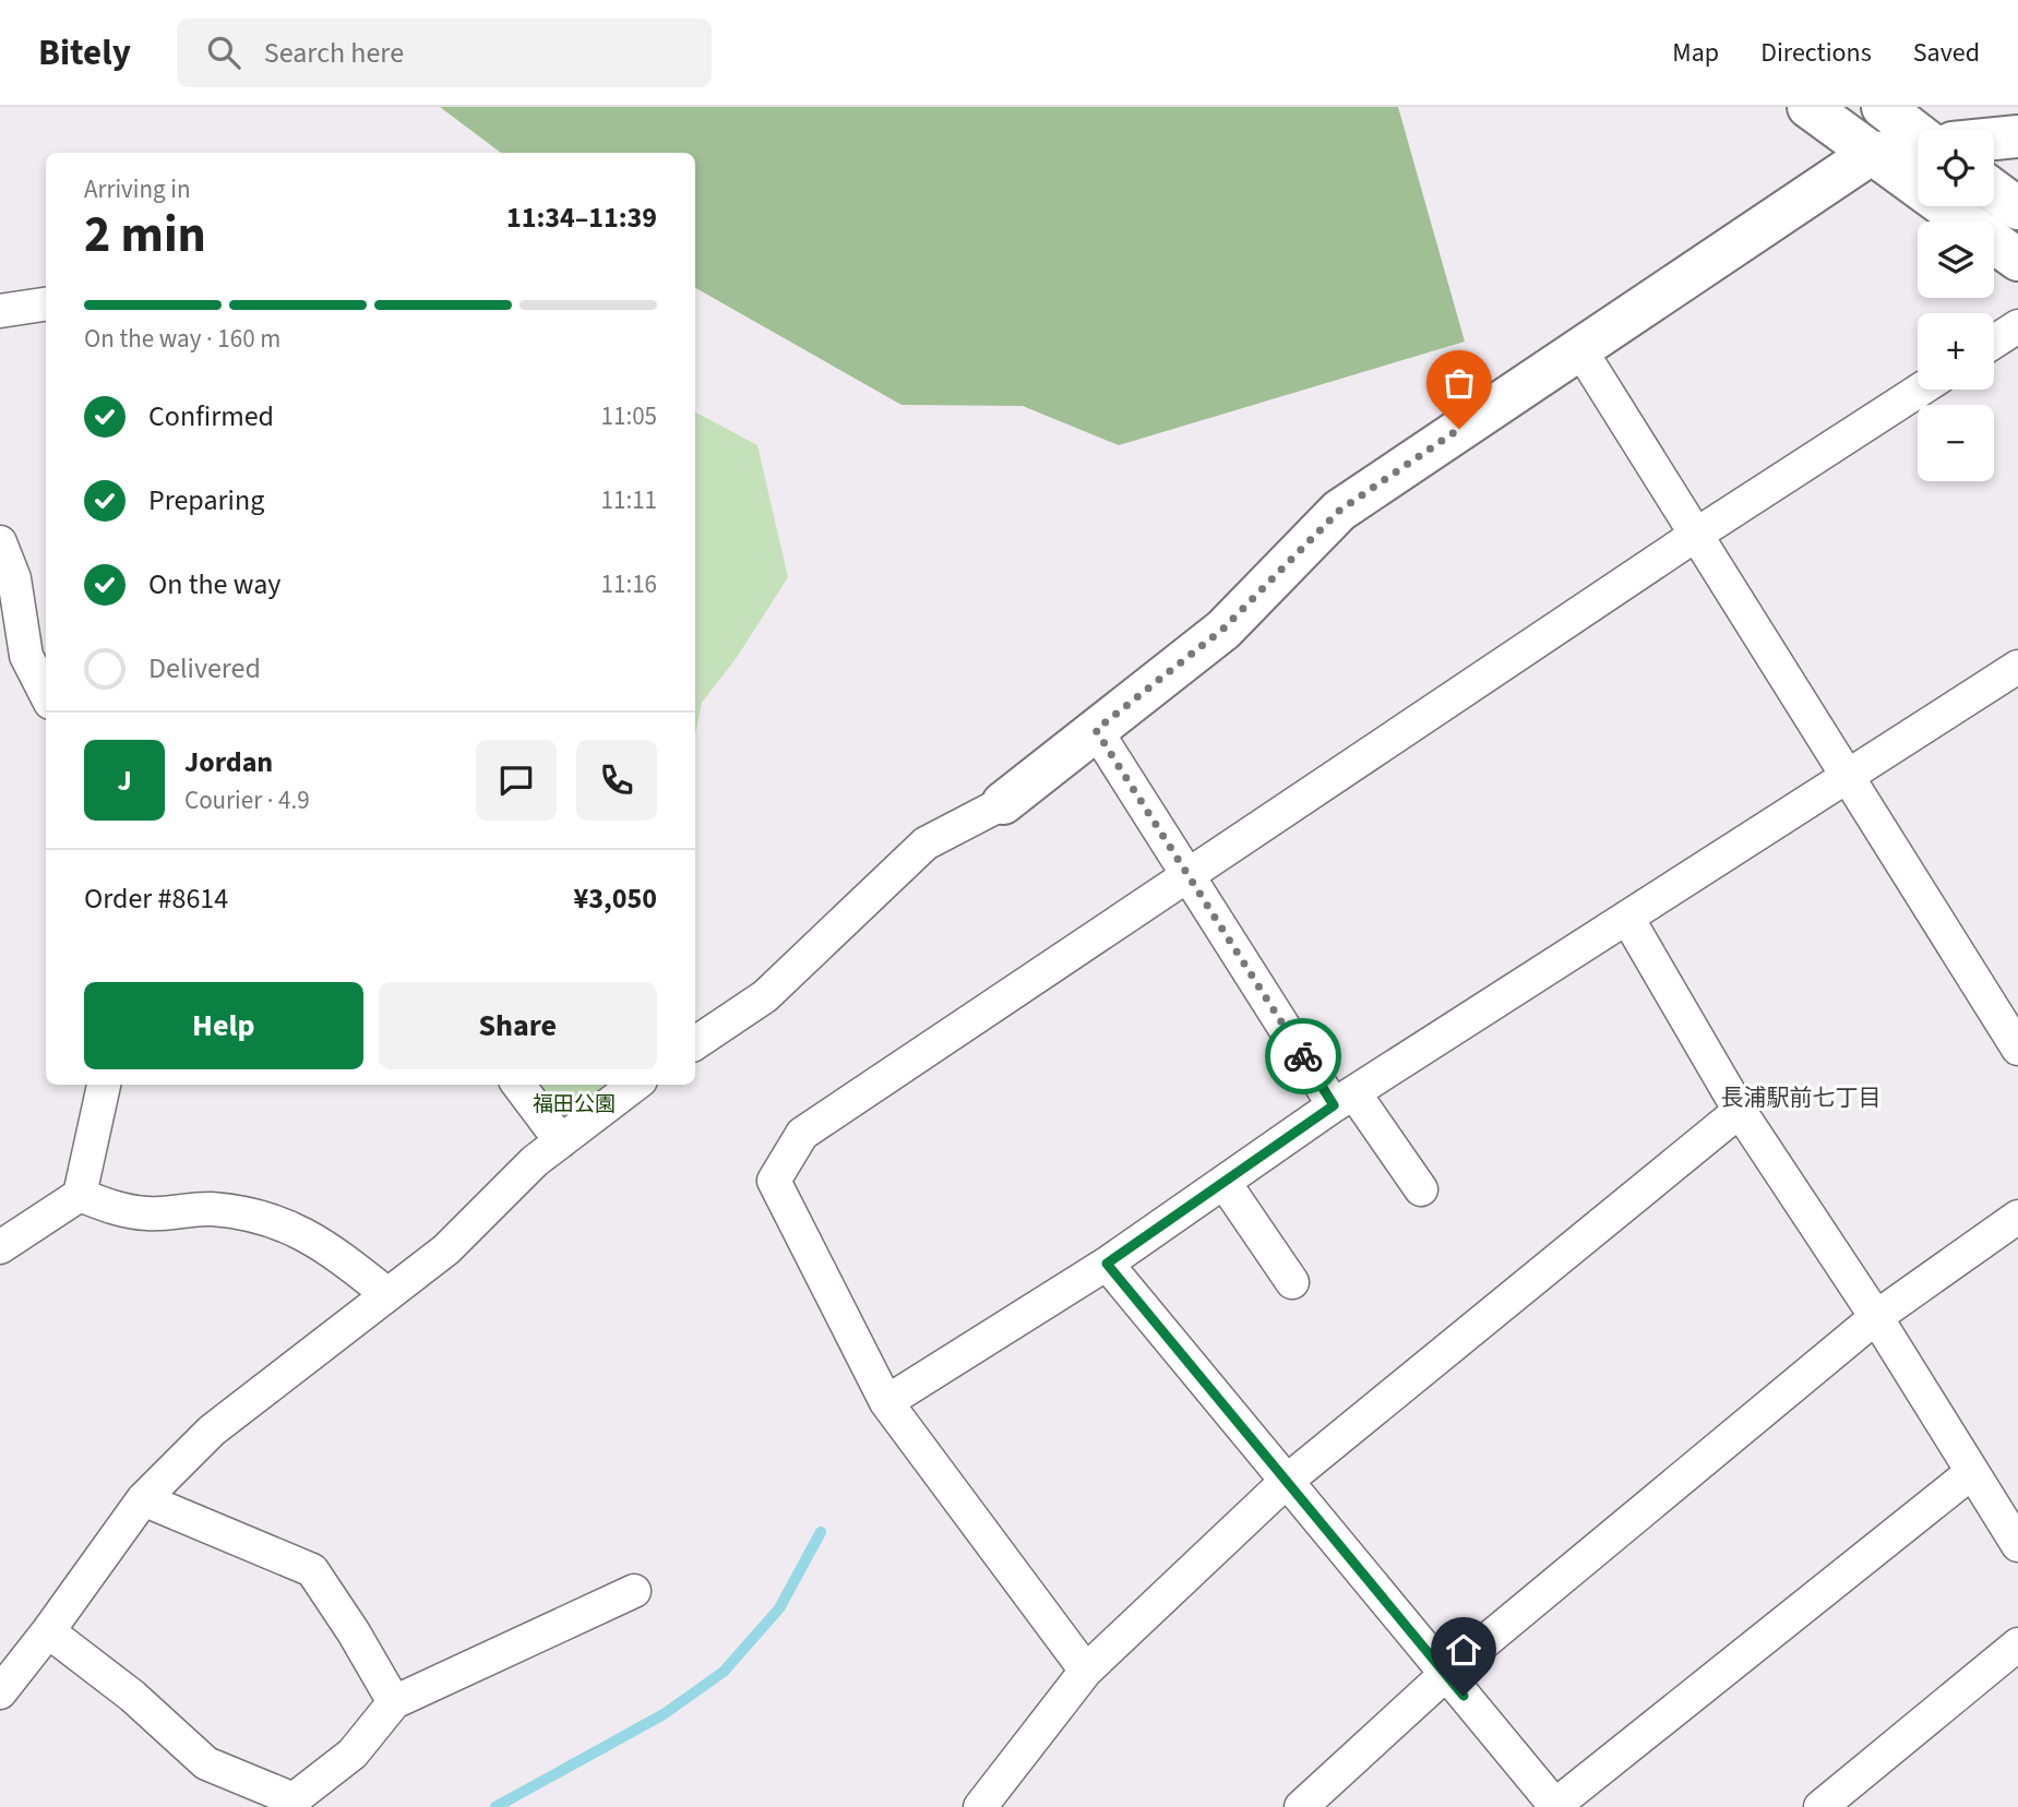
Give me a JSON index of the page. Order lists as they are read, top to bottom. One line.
{"districts":["長浦駅前七丁目"],"parks":["福田公園"],"page":{"header":"Bitely","search":"Search here","nav":["Map","Directions","Saved"],"map_buttons":["+","−"],"heading":["2 min","Arriving in","11:34–11:39"],"panel":["Jordan","Courier · 4.9","Order #8614","¥3,050"],"bar":"On the way · 160 m","list":[["Confirmed","11:05"],["Preparing","11:11"],["On the way","11:16"],"Delivered"],"round":"J","buttons":["Help","Share"]}}
